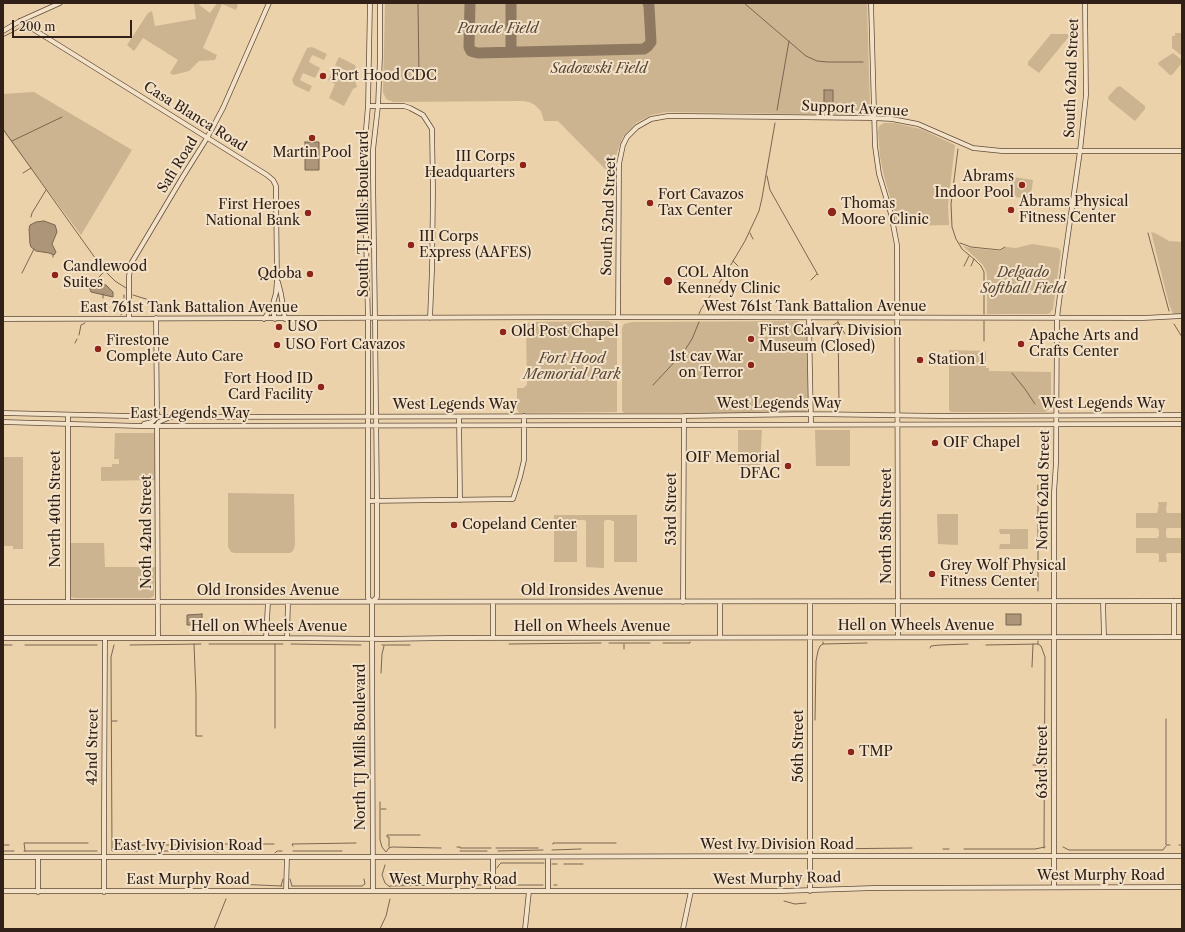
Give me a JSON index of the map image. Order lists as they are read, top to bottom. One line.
{"streets":{"street":["South 62nd Street","Support Avenue","Casa Blanca Road","Safi Road","South TJ Mills Boulevard","South 52nd Street","West 761st Tank Battalion Avenue","East 761st Tank Battalion Avenue","West Legends Way","East Legends Way","North 62nd Street","North 40th Street","53rd Street","North 58th Street","Noth 42nd Street","Old Ironsides Avenue","Hell on Wheels Avenue","56th Street","42nd Street","North TJ Mills Boulevard","63rd Street","West Ivy Division Road","East Ivy Division Road","West Murphy Road","East Murphy Road"]},"crossings":[["South 62nd Street","Support Avenue"],["South 62nd Street","West 761st Tank Battalion Avenue"],["South 62nd Street","West Legends Way"],["South 62nd Street","North 62nd Street"],["Support Avenue","South 52nd Street"],["Support Avenue","North 58th Street"],["Casa Blanca Road","Safi Road"],["Casa Blanca Road","East 761st Tank Battalion Avenue"],["Safi Road","East 761st Tank Battalion Avenue"],["South TJ Mills Boulevard","West 761st Tank Battalion Avenue"],["South TJ Mills Boulevard","East 761st Tank Battalion Avenue"],["South TJ Mills Boulevard","West Legends Way"],["South TJ Mills Boulevard","East Legends Way"],["South TJ Mills Boulevard","North TJ Mills Boulevard"],["South 52nd Street","West 761st Tank Battalion Avenue"],["West 761st Tank Battalion Avenue","East 761st Tank Battalion Avenue"],["West 761st Tank Battalion Avenue","North 58th Street"],["West Legends Way","East Legends Way"],["West Legends Way","North 62nd Street"],["West Legends Way","53rd Street"],["West Legends Way","North 58th Street"],["West Legends Way","North TJ Mills Boulevard"],["East Legends Way","North 40th Street"],["East Legends Way","Noth 42nd Street"],["East Legends Way","North TJ Mills Boulevard"],["North 62nd Street","Old Ironsides Avenue"],["North 62nd Street","Hell on Wheels Avenue"],["North 62nd Street","63rd Street"],["North 40th Street","Old Ironsides Avenue"],["53rd Street","Old Ironsides Avenue"],["North 58th Street","Old Ironsides Avenue"],["North 58th Street","Hell on Wheels Avenue"],["Noth 42nd Street","Old Ironsides Avenue"],["Noth 42nd Street","Hell on Wheels Avenue"],["Old Ironsides Avenue","56th Street"],["Old Ironsides Avenue","North TJ Mills Boulevard"],["Hell on Wheels Avenue","56th Street"],["Hell on Wheels Avenue","42nd Street"],["Hell on Wheels Avenue","North TJ Mills Boulevard"],["Hell on Wheels Avenue","63rd Street"],["56th Street","West Ivy Division Road"],["56th Street","West Murphy Road"],["42nd Street","East Ivy Division Road"],["42nd Street","East Murphy Road"],["North TJ Mills Boulevard","West Ivy Division Road"],["North TJ Mills Boulevard","East Ivy Division Road"],["North TJ Mills Boulevard","West Murphy Road"],["North TJ Mills Boulevard","East Murphy Road"],["63rd Street","West Ivy Division Road"],["63rd Street","West Murphy Road"],["West Ivy Division Road","East Ivy Division Road"],["West Murphy Road","East Murphy Road"]],"parks":["Parade Field","Sadowski Field","Delgado Softball Field","Fort Hood Memorial Park"],"places":["Fort Hood CDC","Martin Pool","III Corps Headquarters","Abrams Indoor Pool","Fort Cavazos Tax Center","Abrams Physical Fitness Center","Thomas Moore Clinic","First Heroes National Bank","III Corps Express (AAFES)","Qdoba","Candlewood Suites","COL Alton Kennedy Clinic","USO","Old Post Chapel","First Calvary Division Museum (Closed)","Apache Arts and Crafts Center","USO Fort Cavazos","Firestone Complete Auto Care","Station 1","1st cav War on Terror","Fort Hood ID Card Facility","OIF Chapel","OIF Memorial DFAC","Copeland Center","Grey Wolf Physical Fitness Center","TMP"],"scale_bar":"200 m"}
